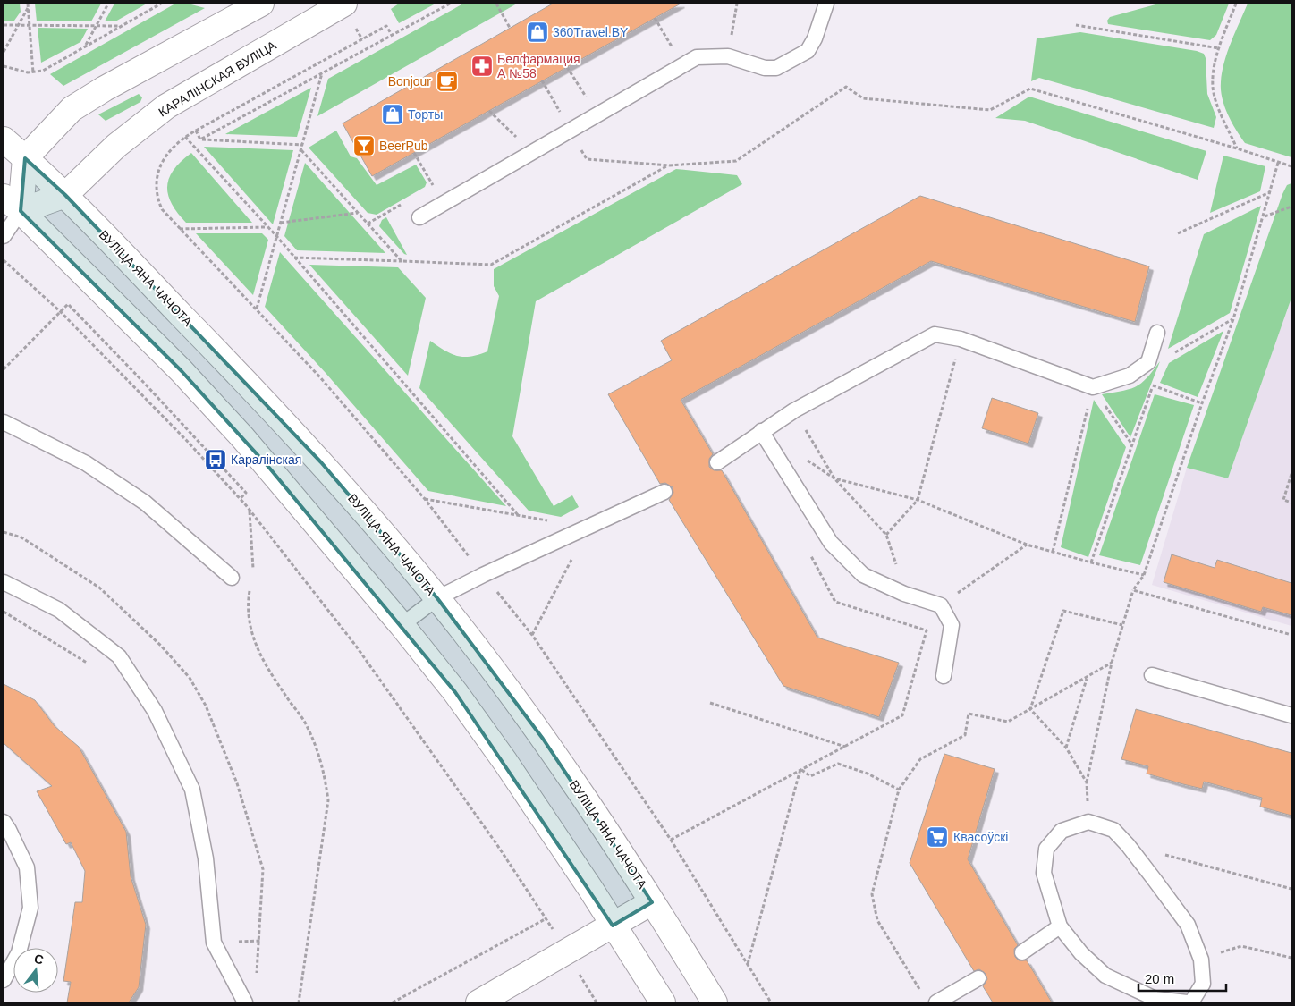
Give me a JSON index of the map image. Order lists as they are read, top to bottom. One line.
{"streets":{"main road":["КАРАЛІНСКАЯ ВУЛІЦА","ВУЛІЦА ЯНА ЧАЧОТА"]},"crossings":[["КАРАЛІНСКАЯ ВУЛІЦА","ВУЛІЦА ЯНА ЧАЧОТА"]],"places":{"shop":["360Travel.BY","Торты"],"pharmacy":["Белфармация А №58"],"cafe":["Bonjour"],"bar":["BeerPub"],"bus stop":["Каралінская"],"supermarket":["Квасоўскі"]},"scale_bar":"20 m","north":"top"}
